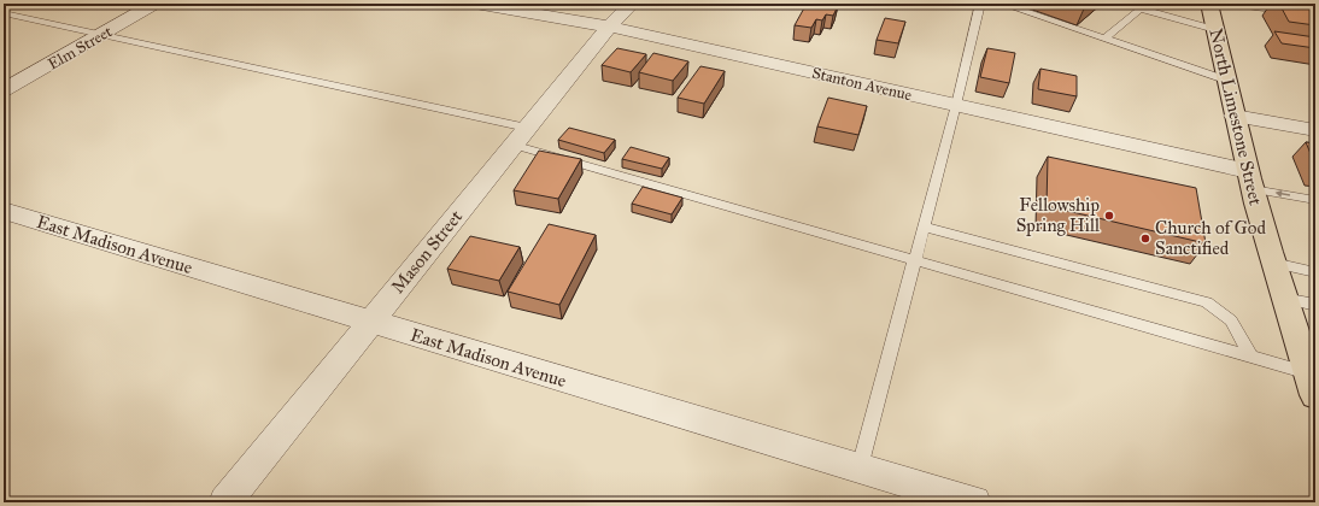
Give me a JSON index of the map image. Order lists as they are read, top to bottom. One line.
{"streets":{"main road":["North Limestone Street"],"street":["Elm Street","Stanton Avenue","East Madison Avenue","Mason Street"]},"crossings":[["Stanton Avenue","North Limestone Street"],["Stanton Avenue","Mason Street"],["East Madison Avenue","Mason Street"]],"places":["Fellowship Spring Hill","Church of God Sanctified"]}
